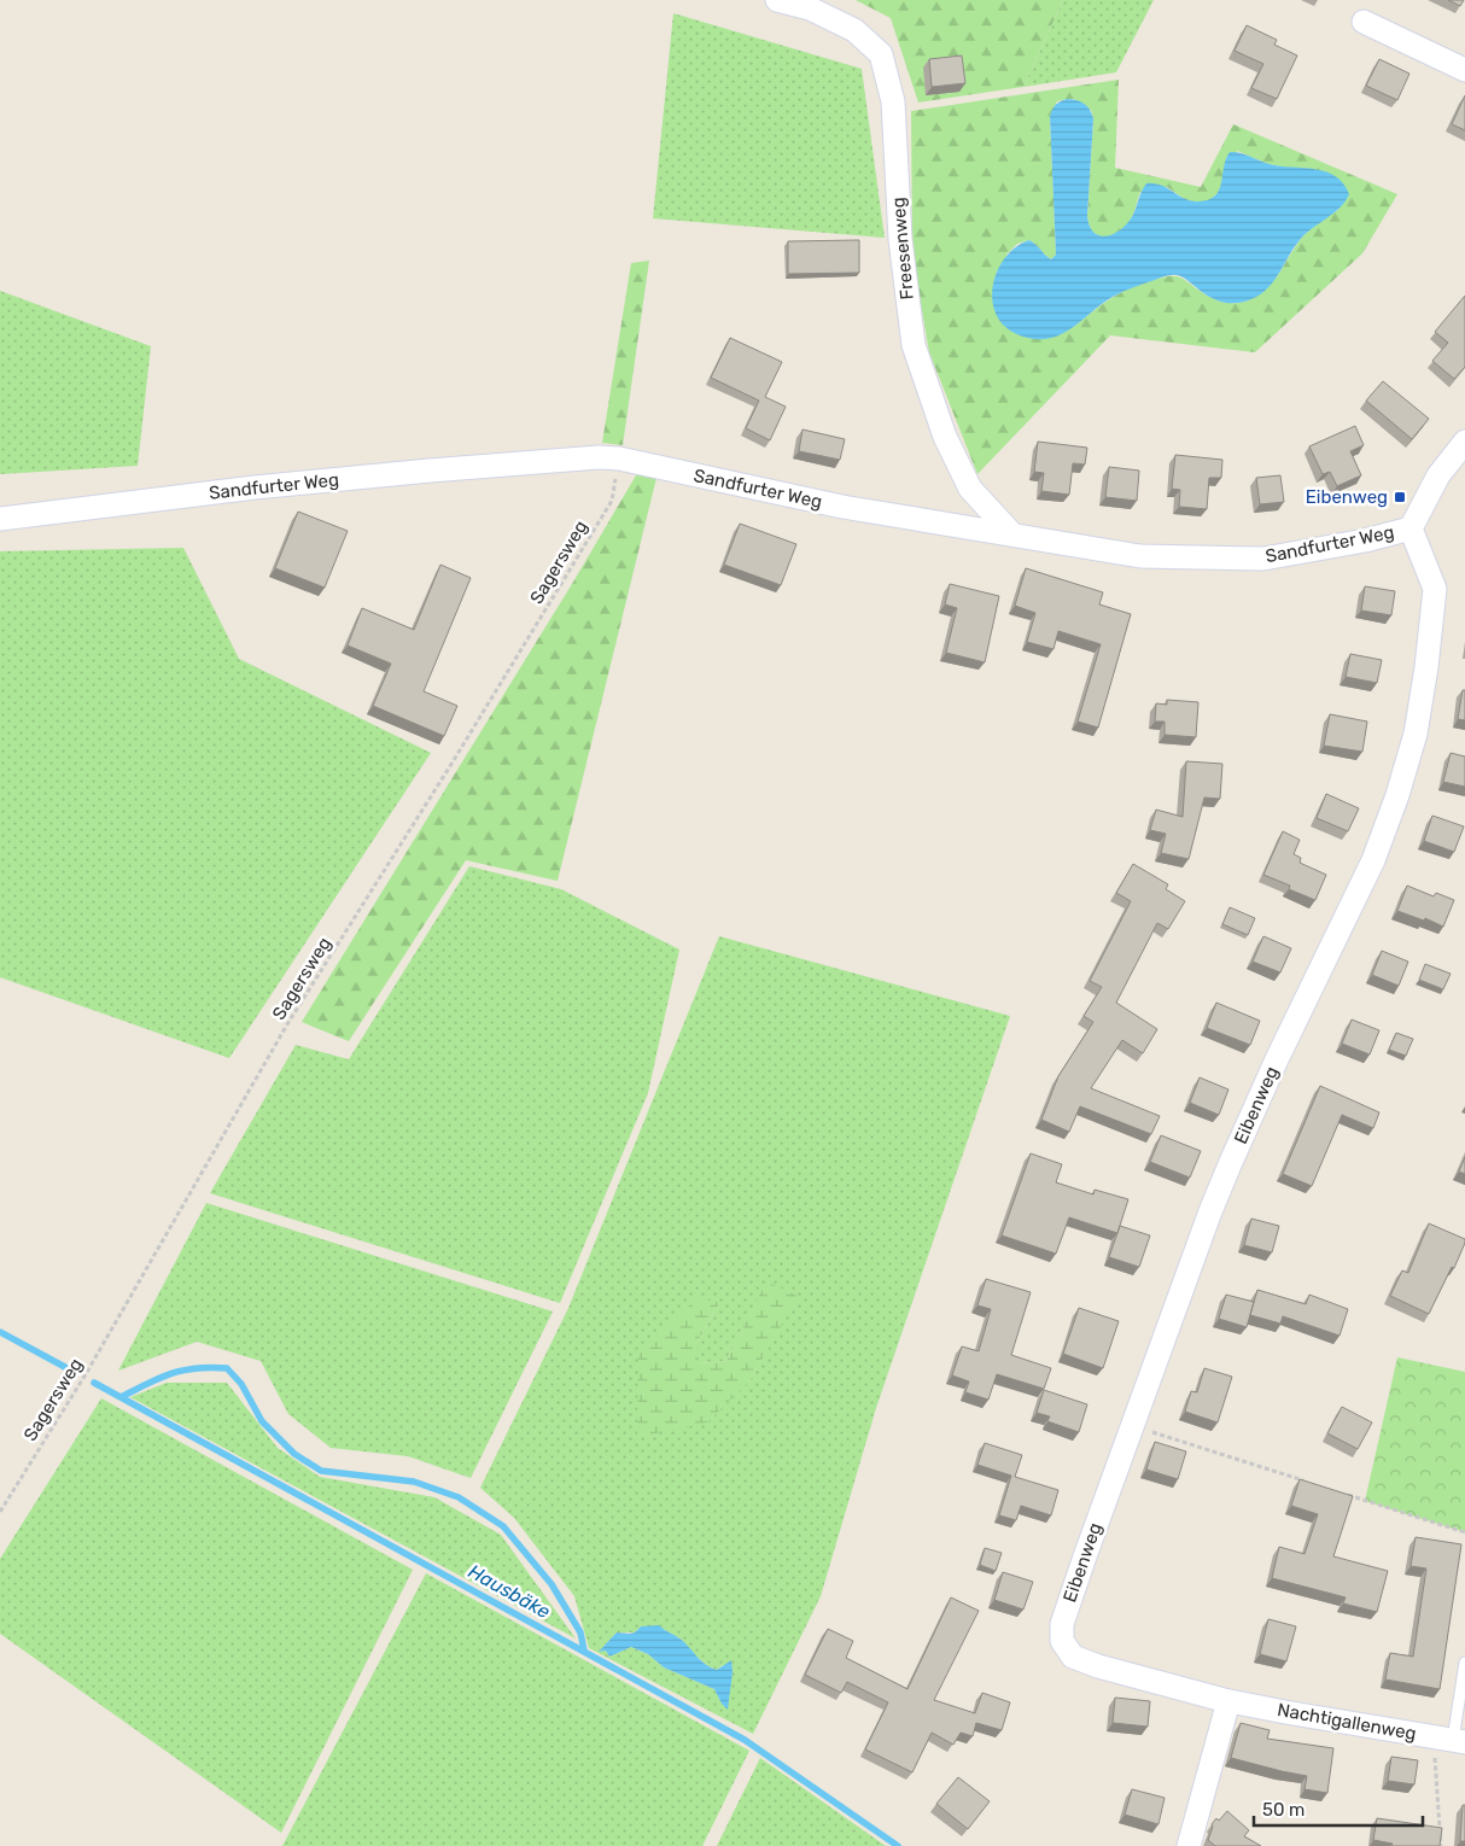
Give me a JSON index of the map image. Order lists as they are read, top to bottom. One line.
{"streets":{"street":["Freesenweg","Sandfurter Weg","Eibenweg","Nachtigallenweg"],"path":["Sagersweg"]},"crossings":[["Freesenweg","Sandfurter Weg"],["Sandfurter Weg","Sagersweg"],["Sandfurter Weg","Eibenweg"],["Eibenweg","Nachtigallenweg"]],"water":["Hausbäke"],"places":{"transit":["Eibenweg"]},"scale_bar":"50 m"}
